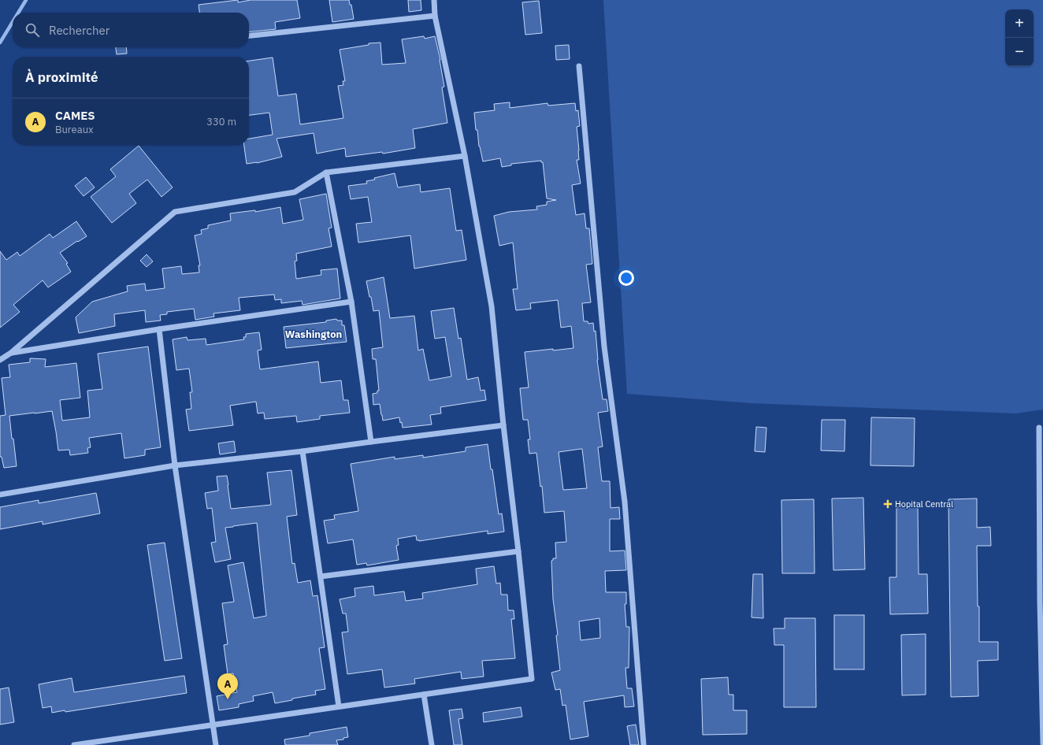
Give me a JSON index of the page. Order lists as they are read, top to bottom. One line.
{"districts":["Washington"],"places":{"health":["Hopital Central"]},"page":{"map_buttons":["+","−"],"search":"Rechercher","heading":"À proximité","list":[{"mark":"A","name":"CAMES","note":"Bureaux","value":"330 m"}],"pins":"A"}}
